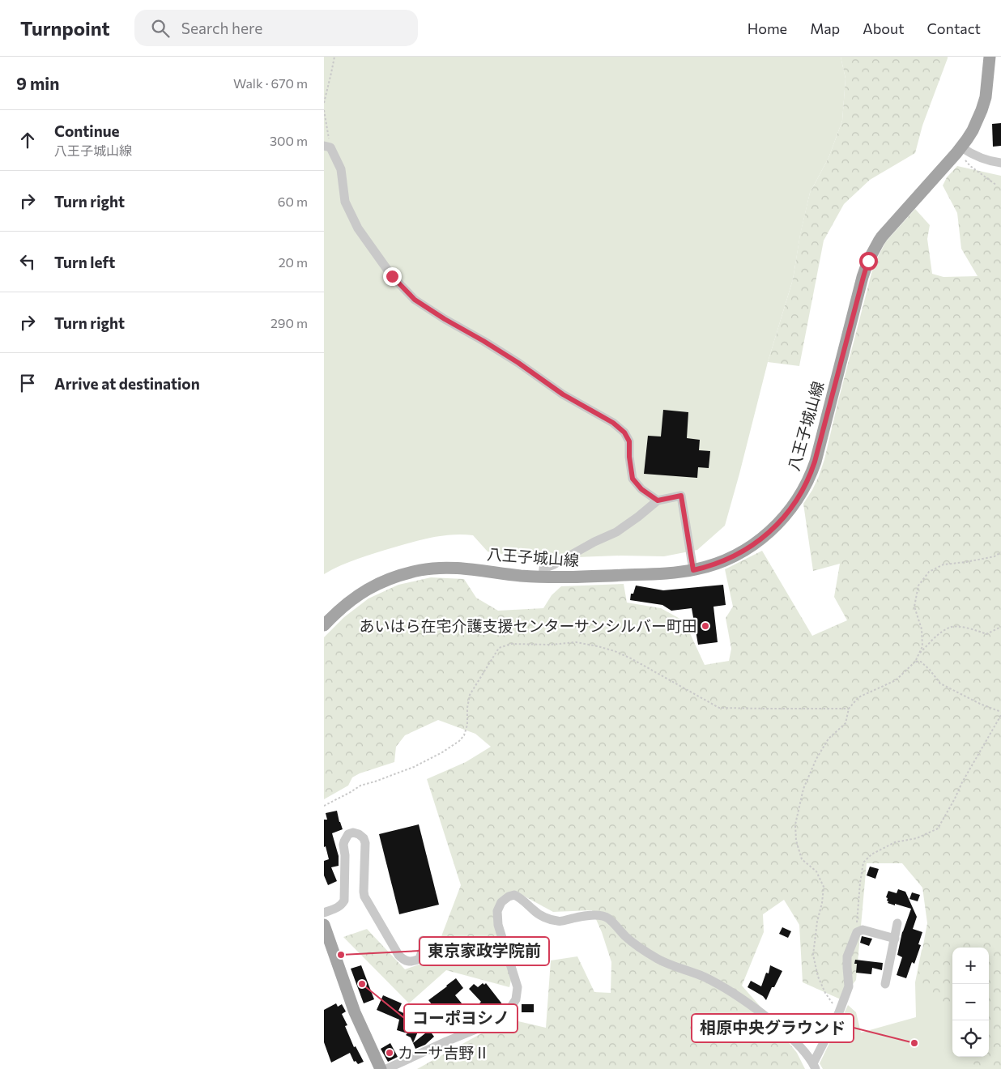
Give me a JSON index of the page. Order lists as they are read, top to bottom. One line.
{"streets":{"main road":["八王子城山線"]},"places":["あいはら在宅介護支援センターサンシルバー町田","東京家政学院前","コーポヨシノ","相原中央グラウンド","カーサ吉野Ⅱ"],"page":{"header":"Turnpoint","search":"Search here","nav":["Home","Map","About","Contact"],"heading":["9 min","Walk · 670 m"],"list":[["Continue","八王子城山線","300 m"],["Turn right","60 m"],["Turn left","20 m"],["Turn right","290 m"],"Arrive at destination"],"map_buttons":["+","−"]}}
